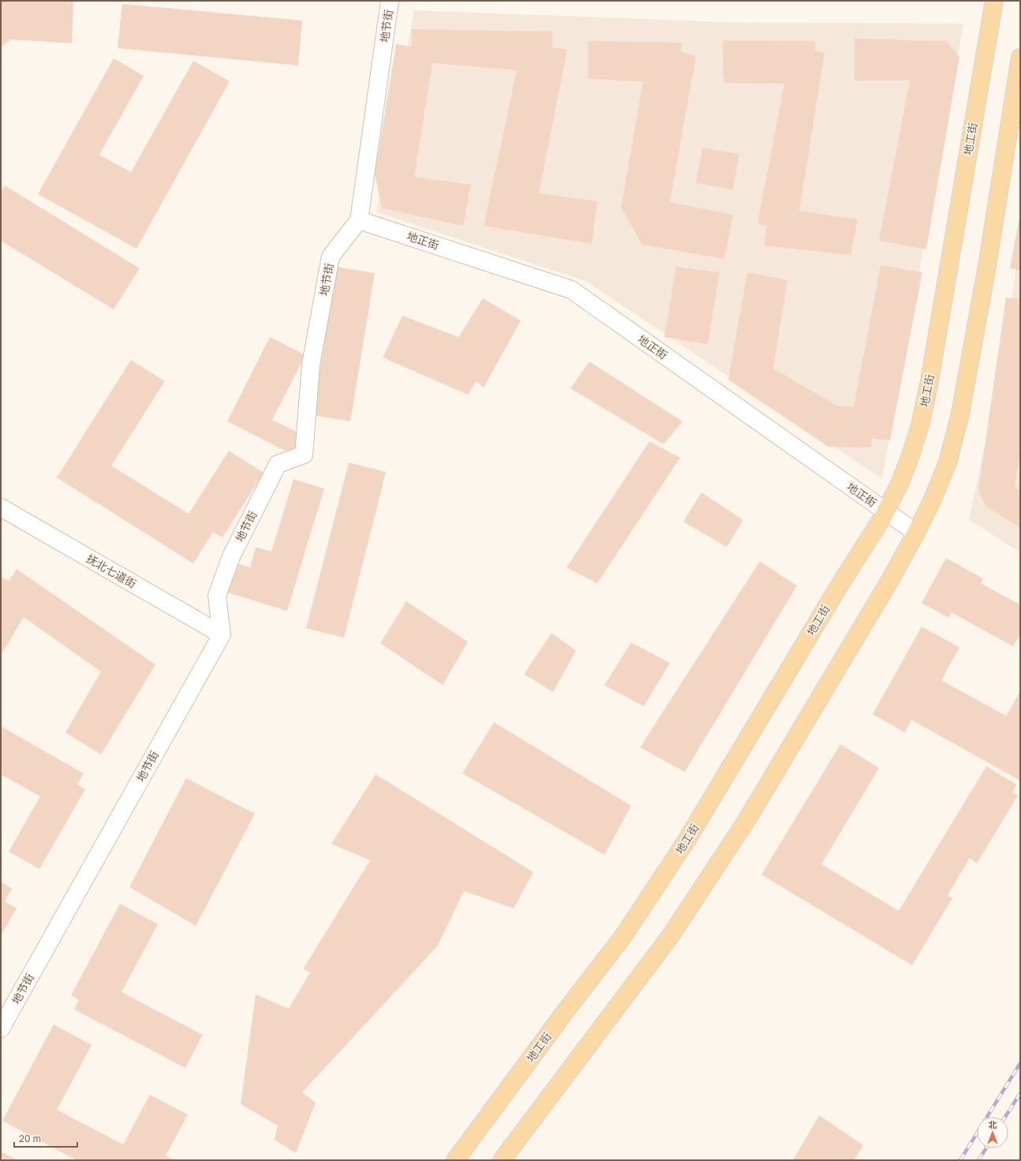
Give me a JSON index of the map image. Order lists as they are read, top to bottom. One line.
{"streets":{"main road":["地工街"],"street":["地节街","地正街","抚北七道街"]},"crossings":[["地节街","地正街"],["地节街","抚北七道街"],["地工街","地正街"]],"scale_bar":"20 m","north":"top"}
